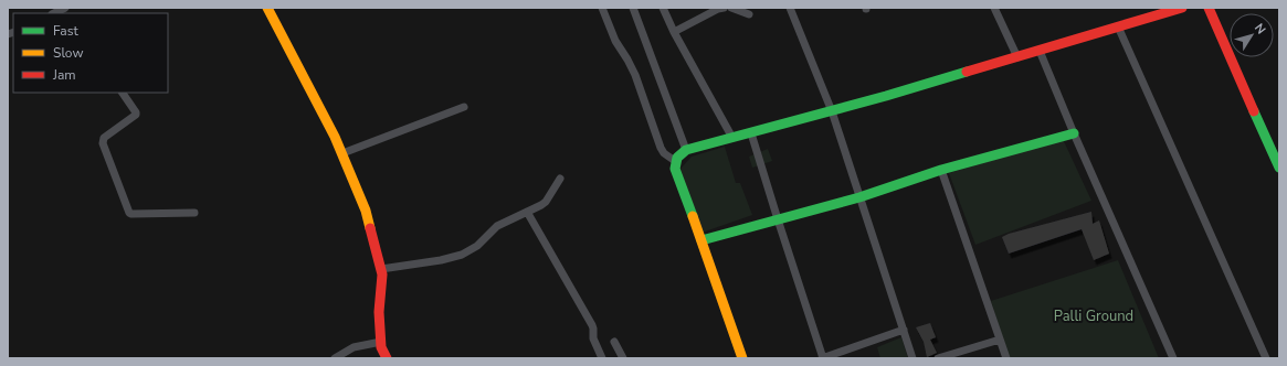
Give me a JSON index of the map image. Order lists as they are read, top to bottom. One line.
{"parks":["Palli Ground"],"legend":["Fast","Slow","Jam"],"north":"top right"}
